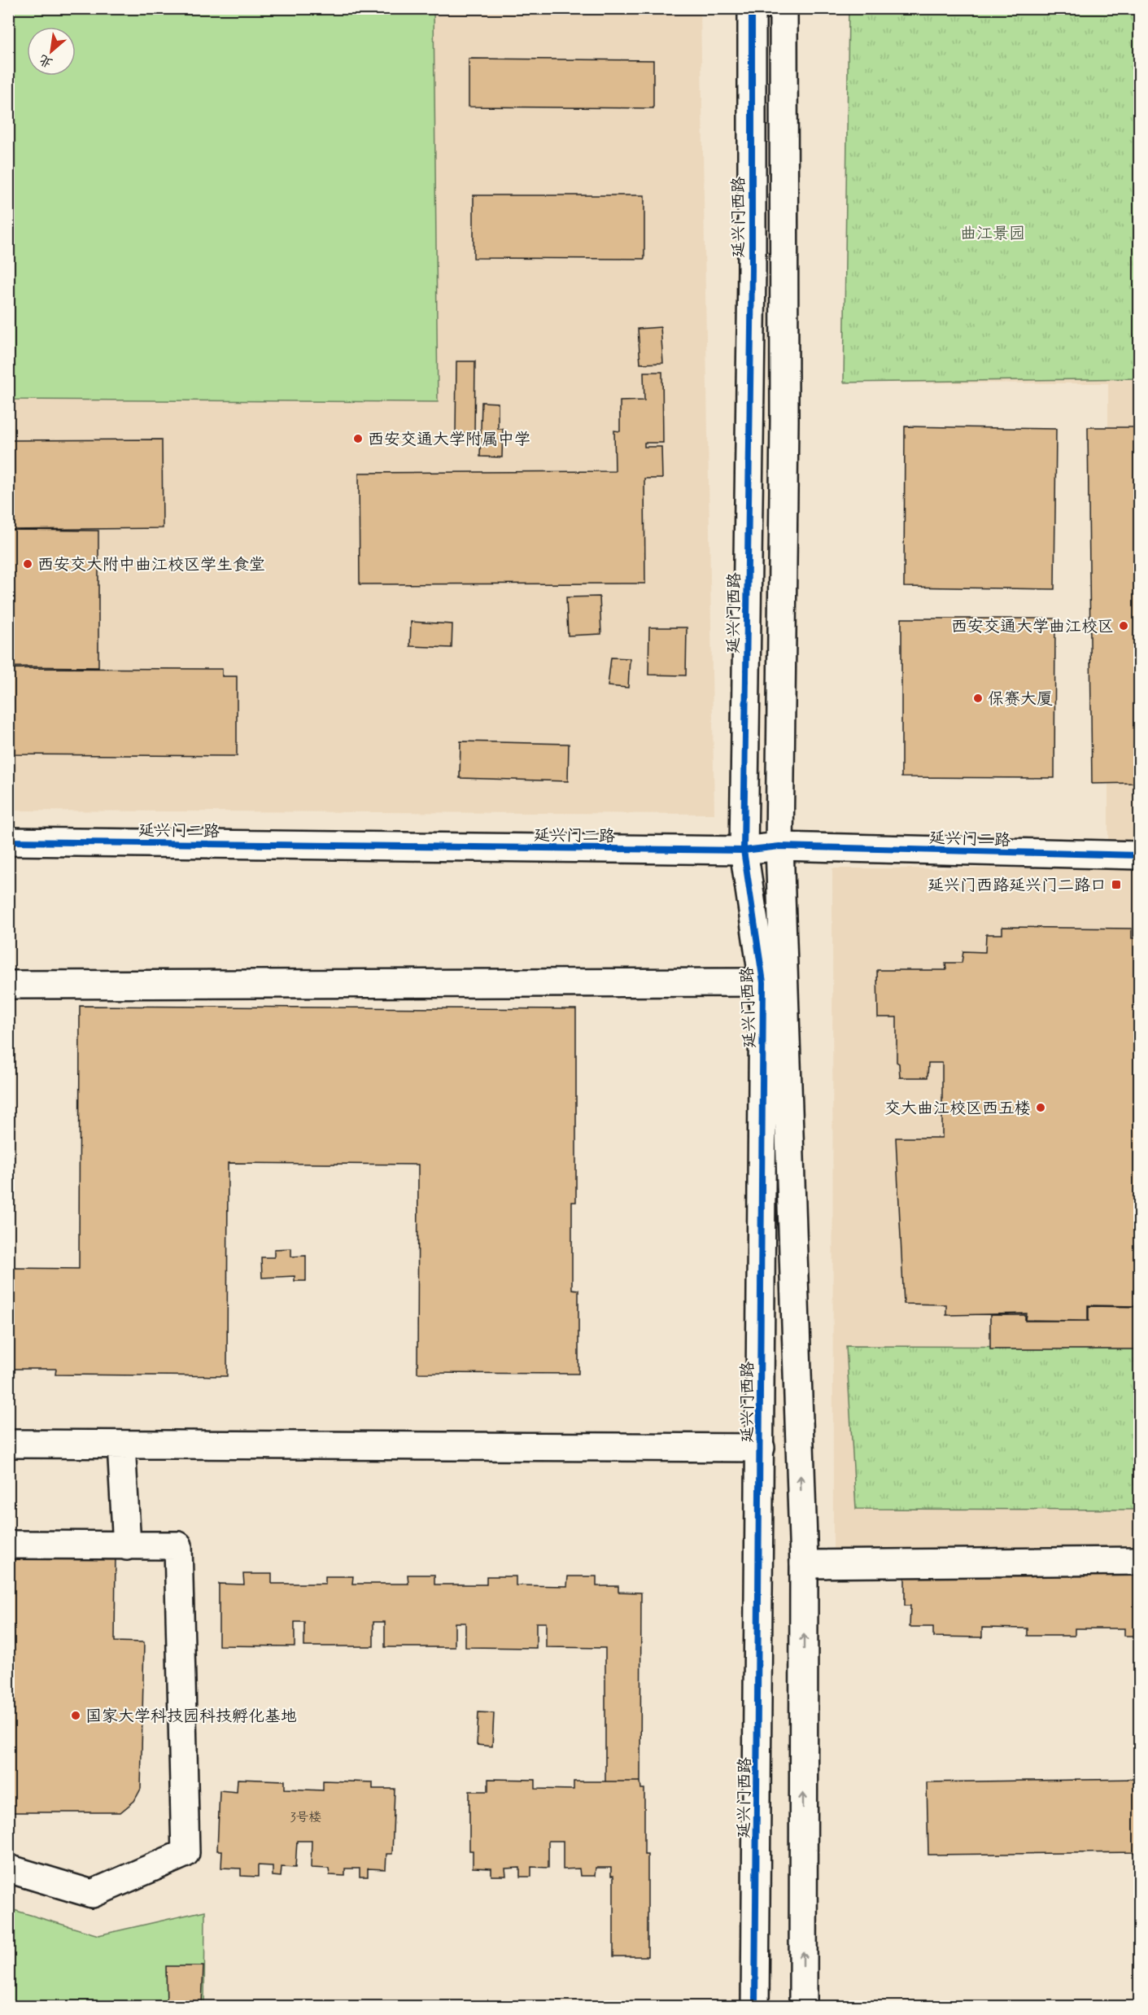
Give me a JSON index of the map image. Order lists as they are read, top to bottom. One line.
{"streets":{"street":["延兴门西路","延兴门二路"]},"crossings":[["延兴门西路","延兴门二路"]],"parks":["曲江景园"],"places":{"other":["西安交通大学附属中学","西安交大附中曲江校区学生食堂","西安交通大学曲江校区","保赛大厦","交大曲江校区西五楼","国家大学科技园科技孵化基地"],"transit":["延兴门西路延兴门二路口"]},"house_numbers":["3号楼"],"north":"bottom left"}
